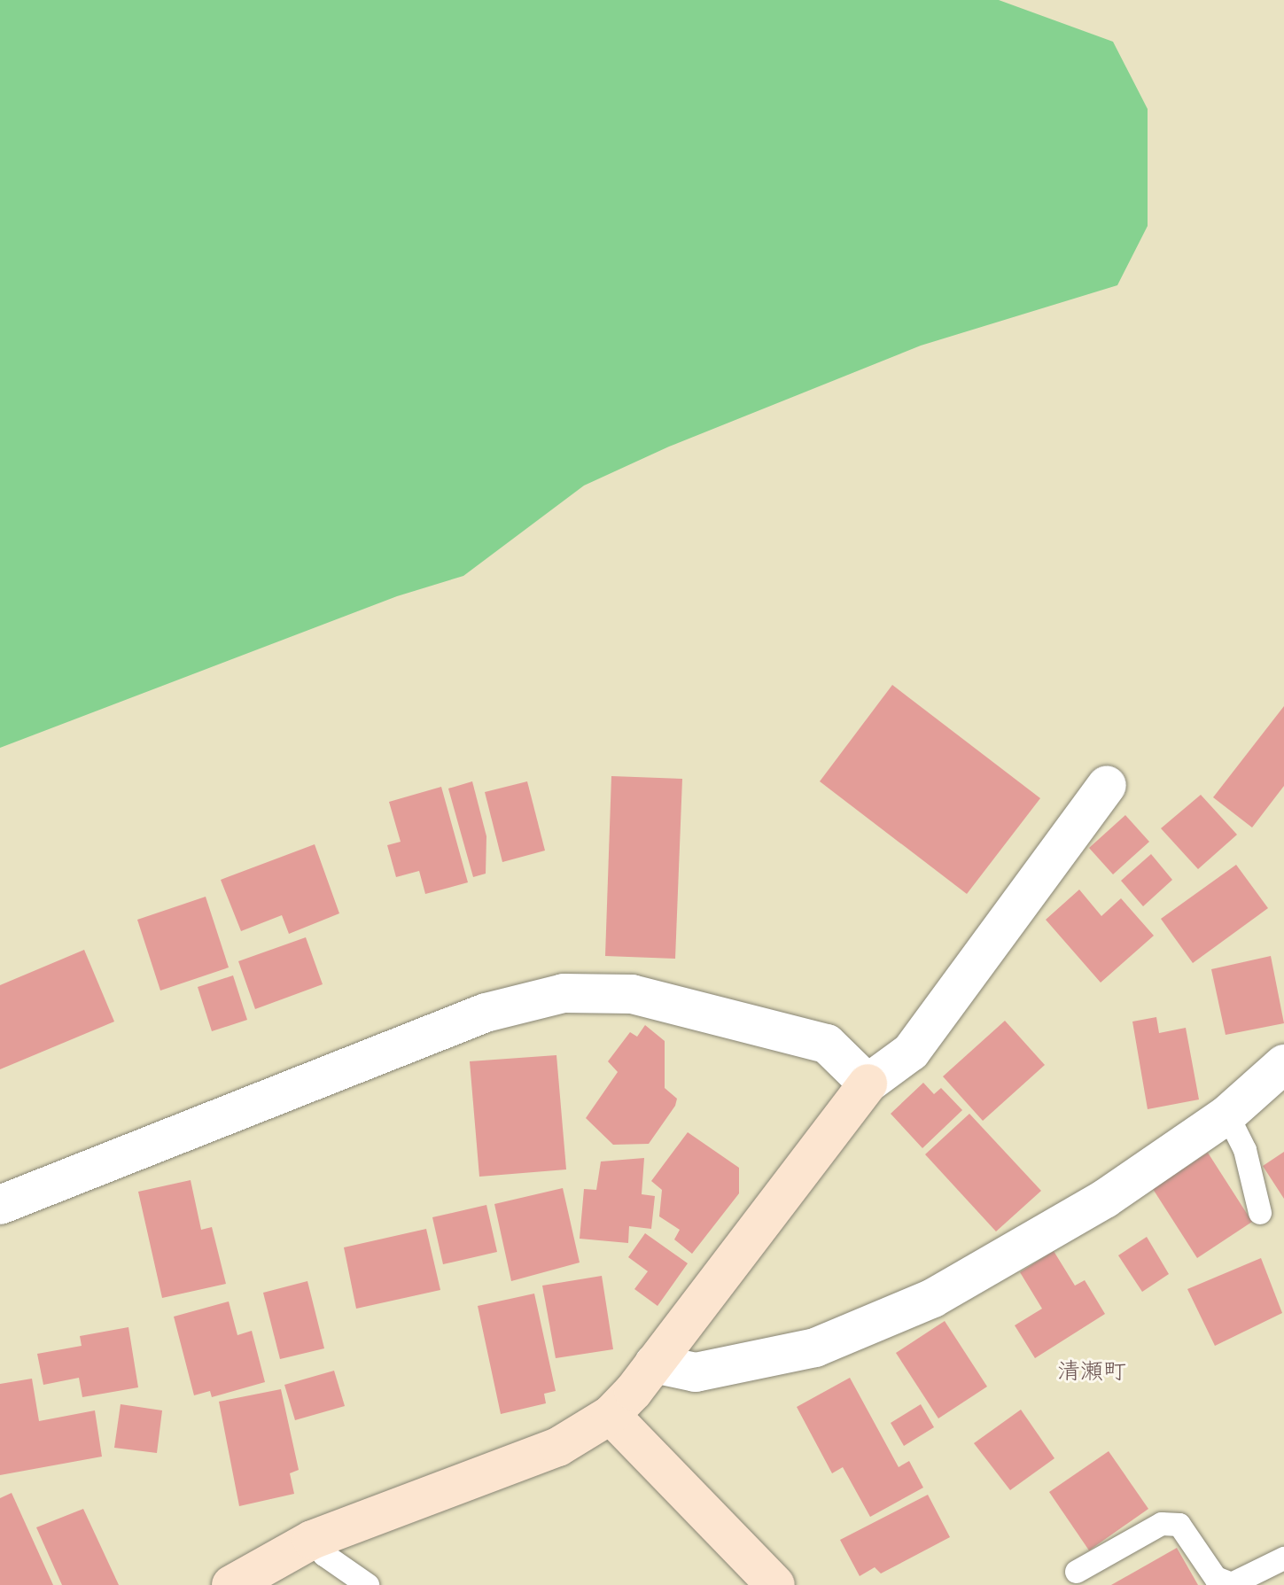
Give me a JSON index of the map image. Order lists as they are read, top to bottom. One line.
{"districts":["清瀬町"]}
